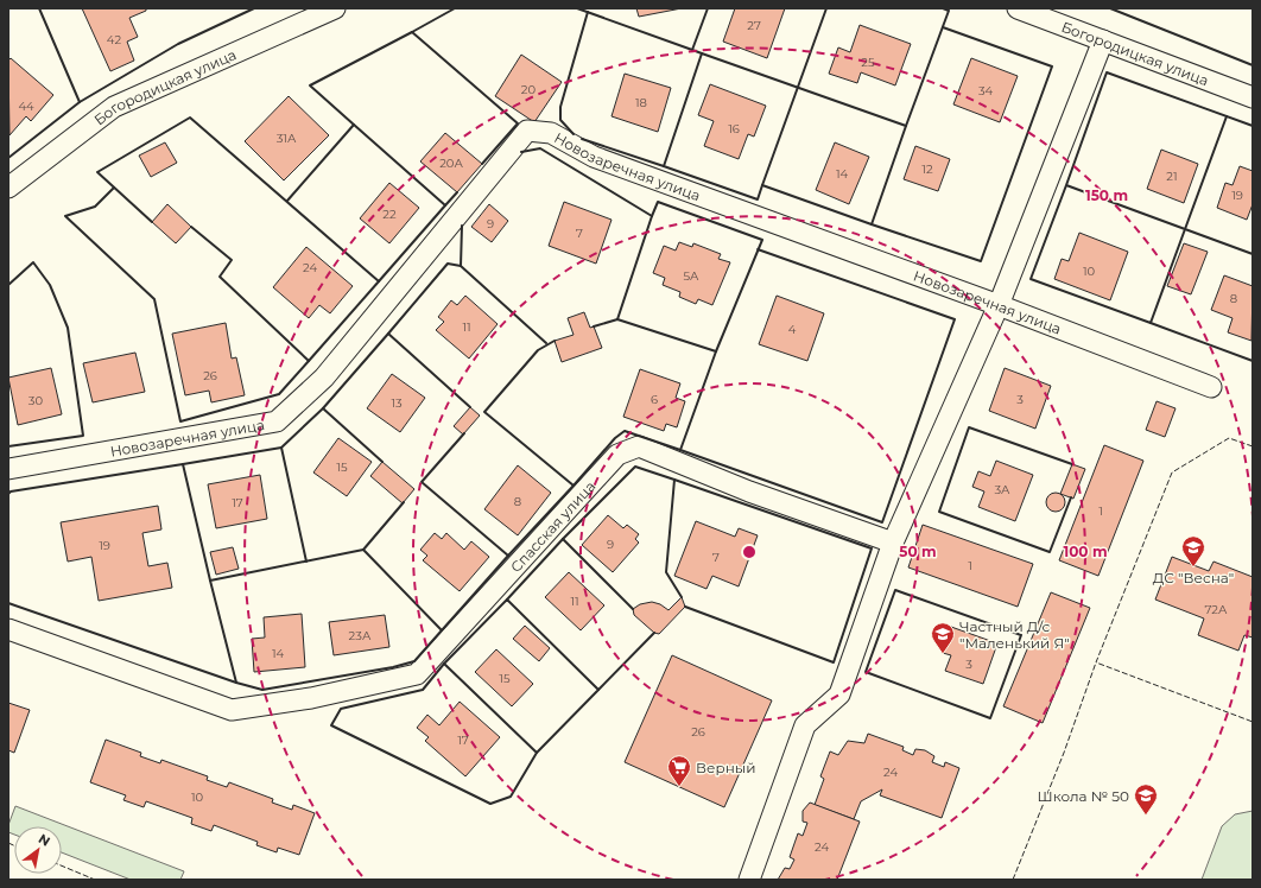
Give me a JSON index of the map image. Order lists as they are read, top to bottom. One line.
{"streets":{"street":["Богородицкая улица","Новозаречная улица","Спасская улица"]},"places":{"school or university":["ДС \"Весна\"","Частный Д/с \"Маленький Я\"","Школа № 50"],"supermarket":["Верный"]},"house_numbers":["27","42","25","20","34","18","44","16","31А","20А","12","14","21","19","22","9","7","24","10","5А","8","11","4","26","6","3","30","13","15","3А","8","17","1","9","19","7","1","11","72А","23А","14","3","15","26","17","24","10","24"],"north":"top right","rings":["150 m","50 m","100 m"]}
